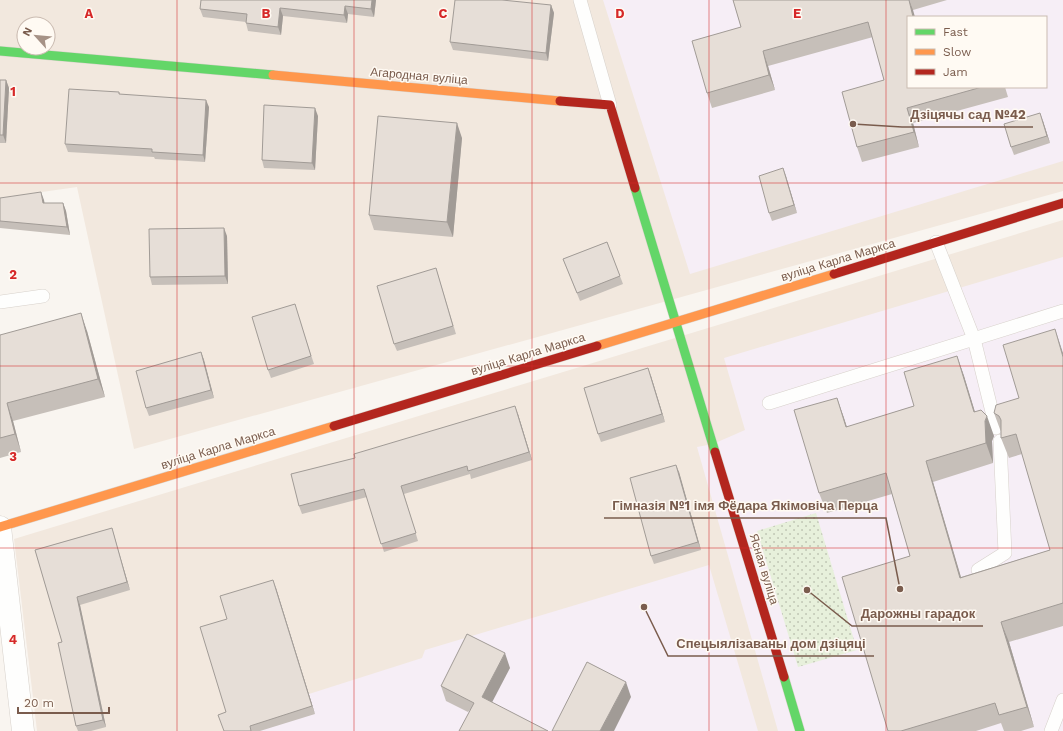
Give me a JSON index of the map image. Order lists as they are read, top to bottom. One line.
{"streets":{"street":["Агародная вуліца","вуліца Карла Маркса","Ясная вуліца"]},"crossings":[["вуліца Карла Маркса","Ясная вуліца"]],"places":["Дзіцячы сад №42","Гімназія №1 імя Фёдара Якімовіча Перца","Дарожны гарадок","Спецыялізаваны дом дзіцяці"],"legend":["Fast","Slow","Jam"],"scale_bar":"20 m","north":"top left","grid":{"columns":["A","B","C","D","E"],"rows":["1","2","3","4"]}}
